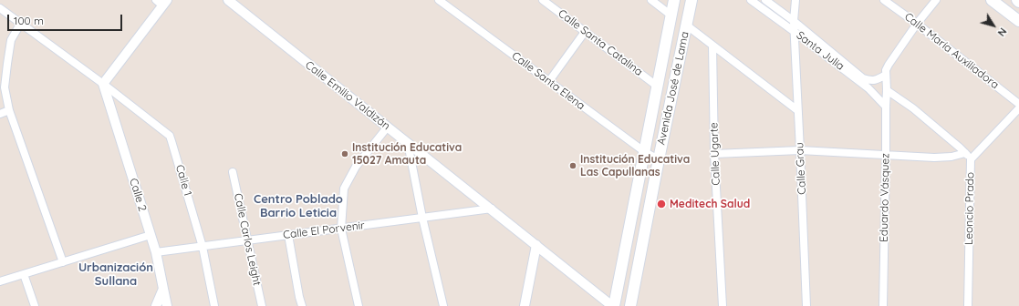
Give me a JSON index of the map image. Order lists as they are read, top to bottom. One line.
{"streets":{"main road":["Avenida José de Lama"],"street":["Calle Santa Catalina","Santa Julia","Calle María Auxiliadora","Calle Santa Elena","Calle Emilio Valdizán","Calle Ugarte","Calle Grau","Calle 1","Calle 2","Eduardo Vásquez","Leoncio Prado","Calle El Porvenir","Calle Carlos Leight"]},"crossings":[["Calle Santa Catalina","Avenida José de Lama"],["Santa Julia","Calle Grau"],["Santa Julia","Eduardo Vásquez"],["Calle Santa Elena","Avenida José de Lama"],["Avenida José de Lama","Calle Emilio Valdizán"],["Calle Emilio Valdizán","Calle El Porvenir"],["Calle 1","Calle 2"],["Calle 1","Calle El Porvenir"],["Calle 2","Calle El Porvenir"],["Calle El Porvenir","Calle Carlos Leight"]],"districts":["Centro Poblado Barrio Leticia","Urbanización Sullana"],"places":["Institución Educativa 15027 Amauta","Institución Educativa Las Capullanas","Meditech Salud"],"scale_bar":"100 m","north":"bottom right"}
